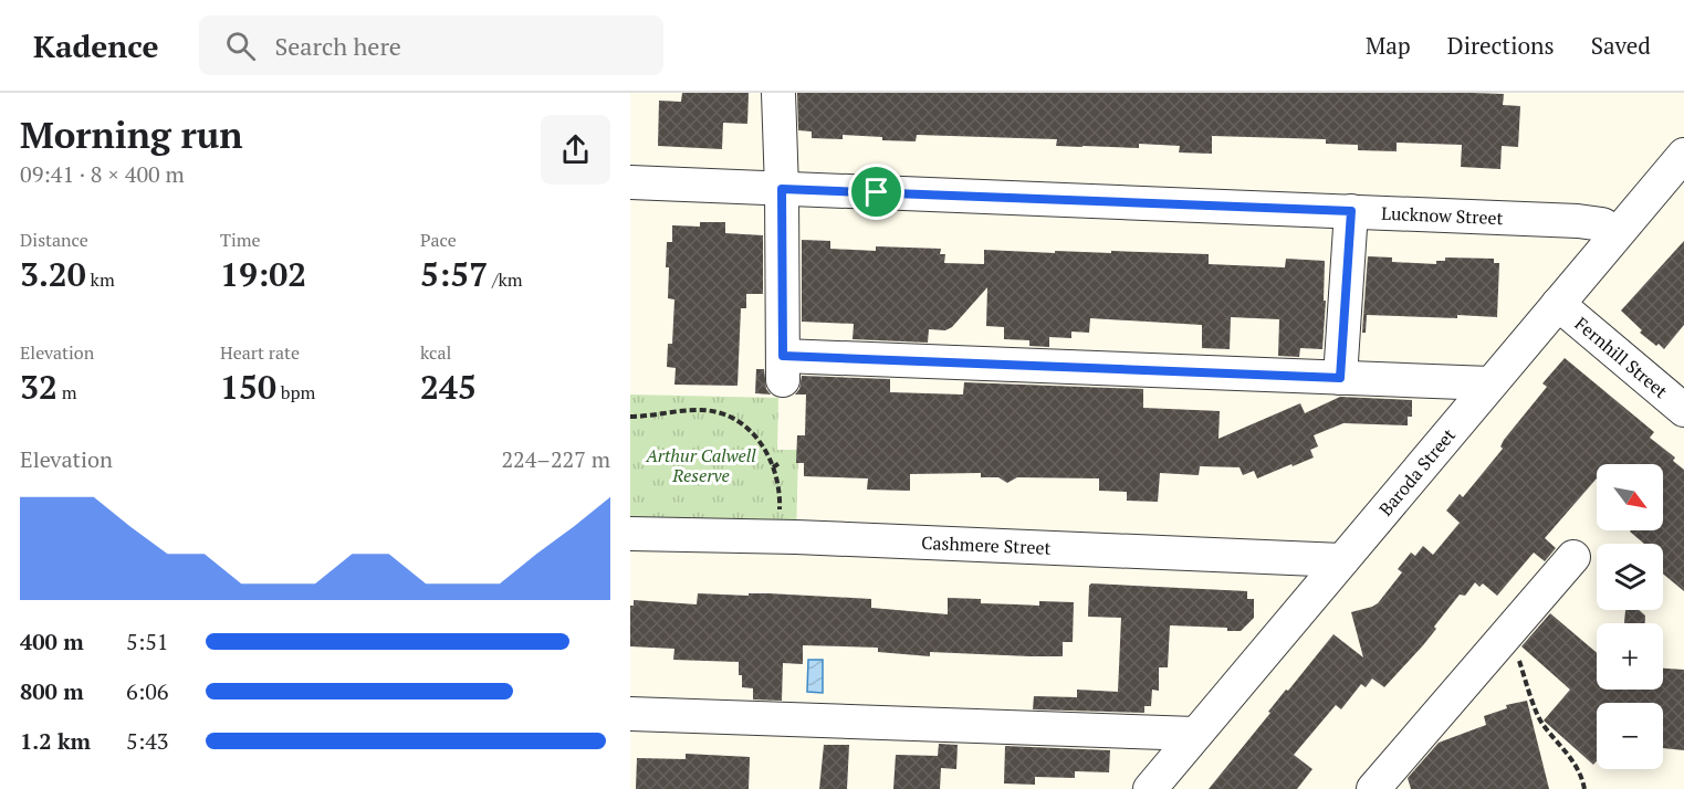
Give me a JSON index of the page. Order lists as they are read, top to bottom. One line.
{"streets":{"street":["Lucknow Street","Fernhill Street","Baroda Street","Cashmere Street"]},"crossings":[["Lucknow Street","Baroda Street"],["Fernhill Street","Baroda Street"],["Baroda Street","Cashmere Street"]],"parks":["Arthur Calwell Reserve"],"north":"bottom right","page":{"header":"Kadence","search":"Search here","nav":["Map","Directions","Saved"],"heading":["Morning run","09:41 · 8 × 400 m"],"stats":[["Distance","3.20 km"],["Time","19:02"],["Pace","5:57 /km"],["Elevation","32 m"],["Heart rate","150 bpm"],["kcal","245"]],"chart":["Elevation","224–227 m"],"map_buttons":["+","−"],"list":[{"name":"400 m","note":"5:51"},{"name":"800 m","note":"6:06"},{"name":"1.2 km","note":"5:43"}]}}
